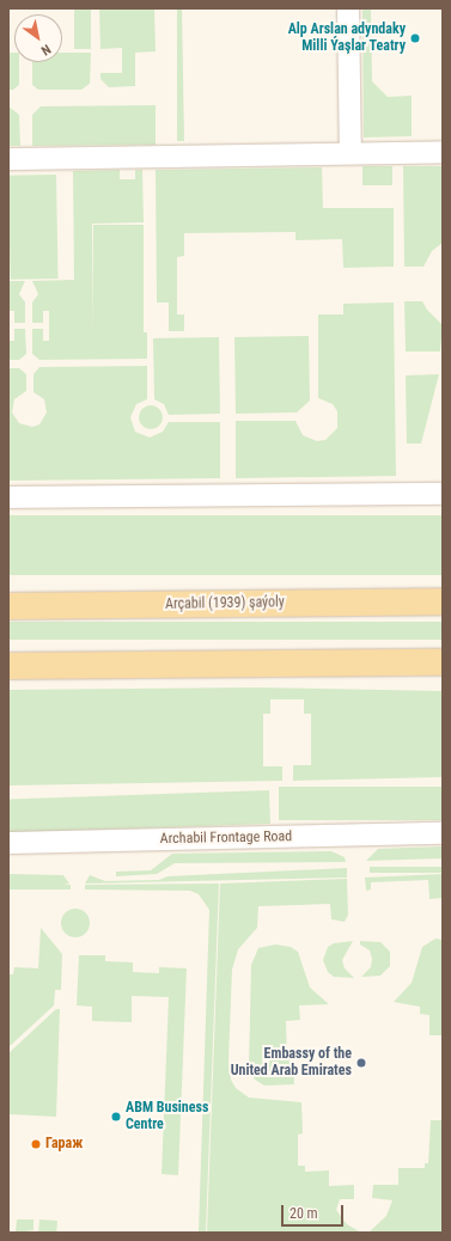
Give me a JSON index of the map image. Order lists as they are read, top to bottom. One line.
{"streets":{"main road":["Arçabil (1939) şaýoly"],"street":["Archabil Frontage Road"]},"places":["Alp Arslan adyndaky Milli Ýaşlar Teatry","Embassy of the United Arab Emirates","ABM Business Centre","Гараж"],"scale_bar":"20 m","north":"bottom right"}
